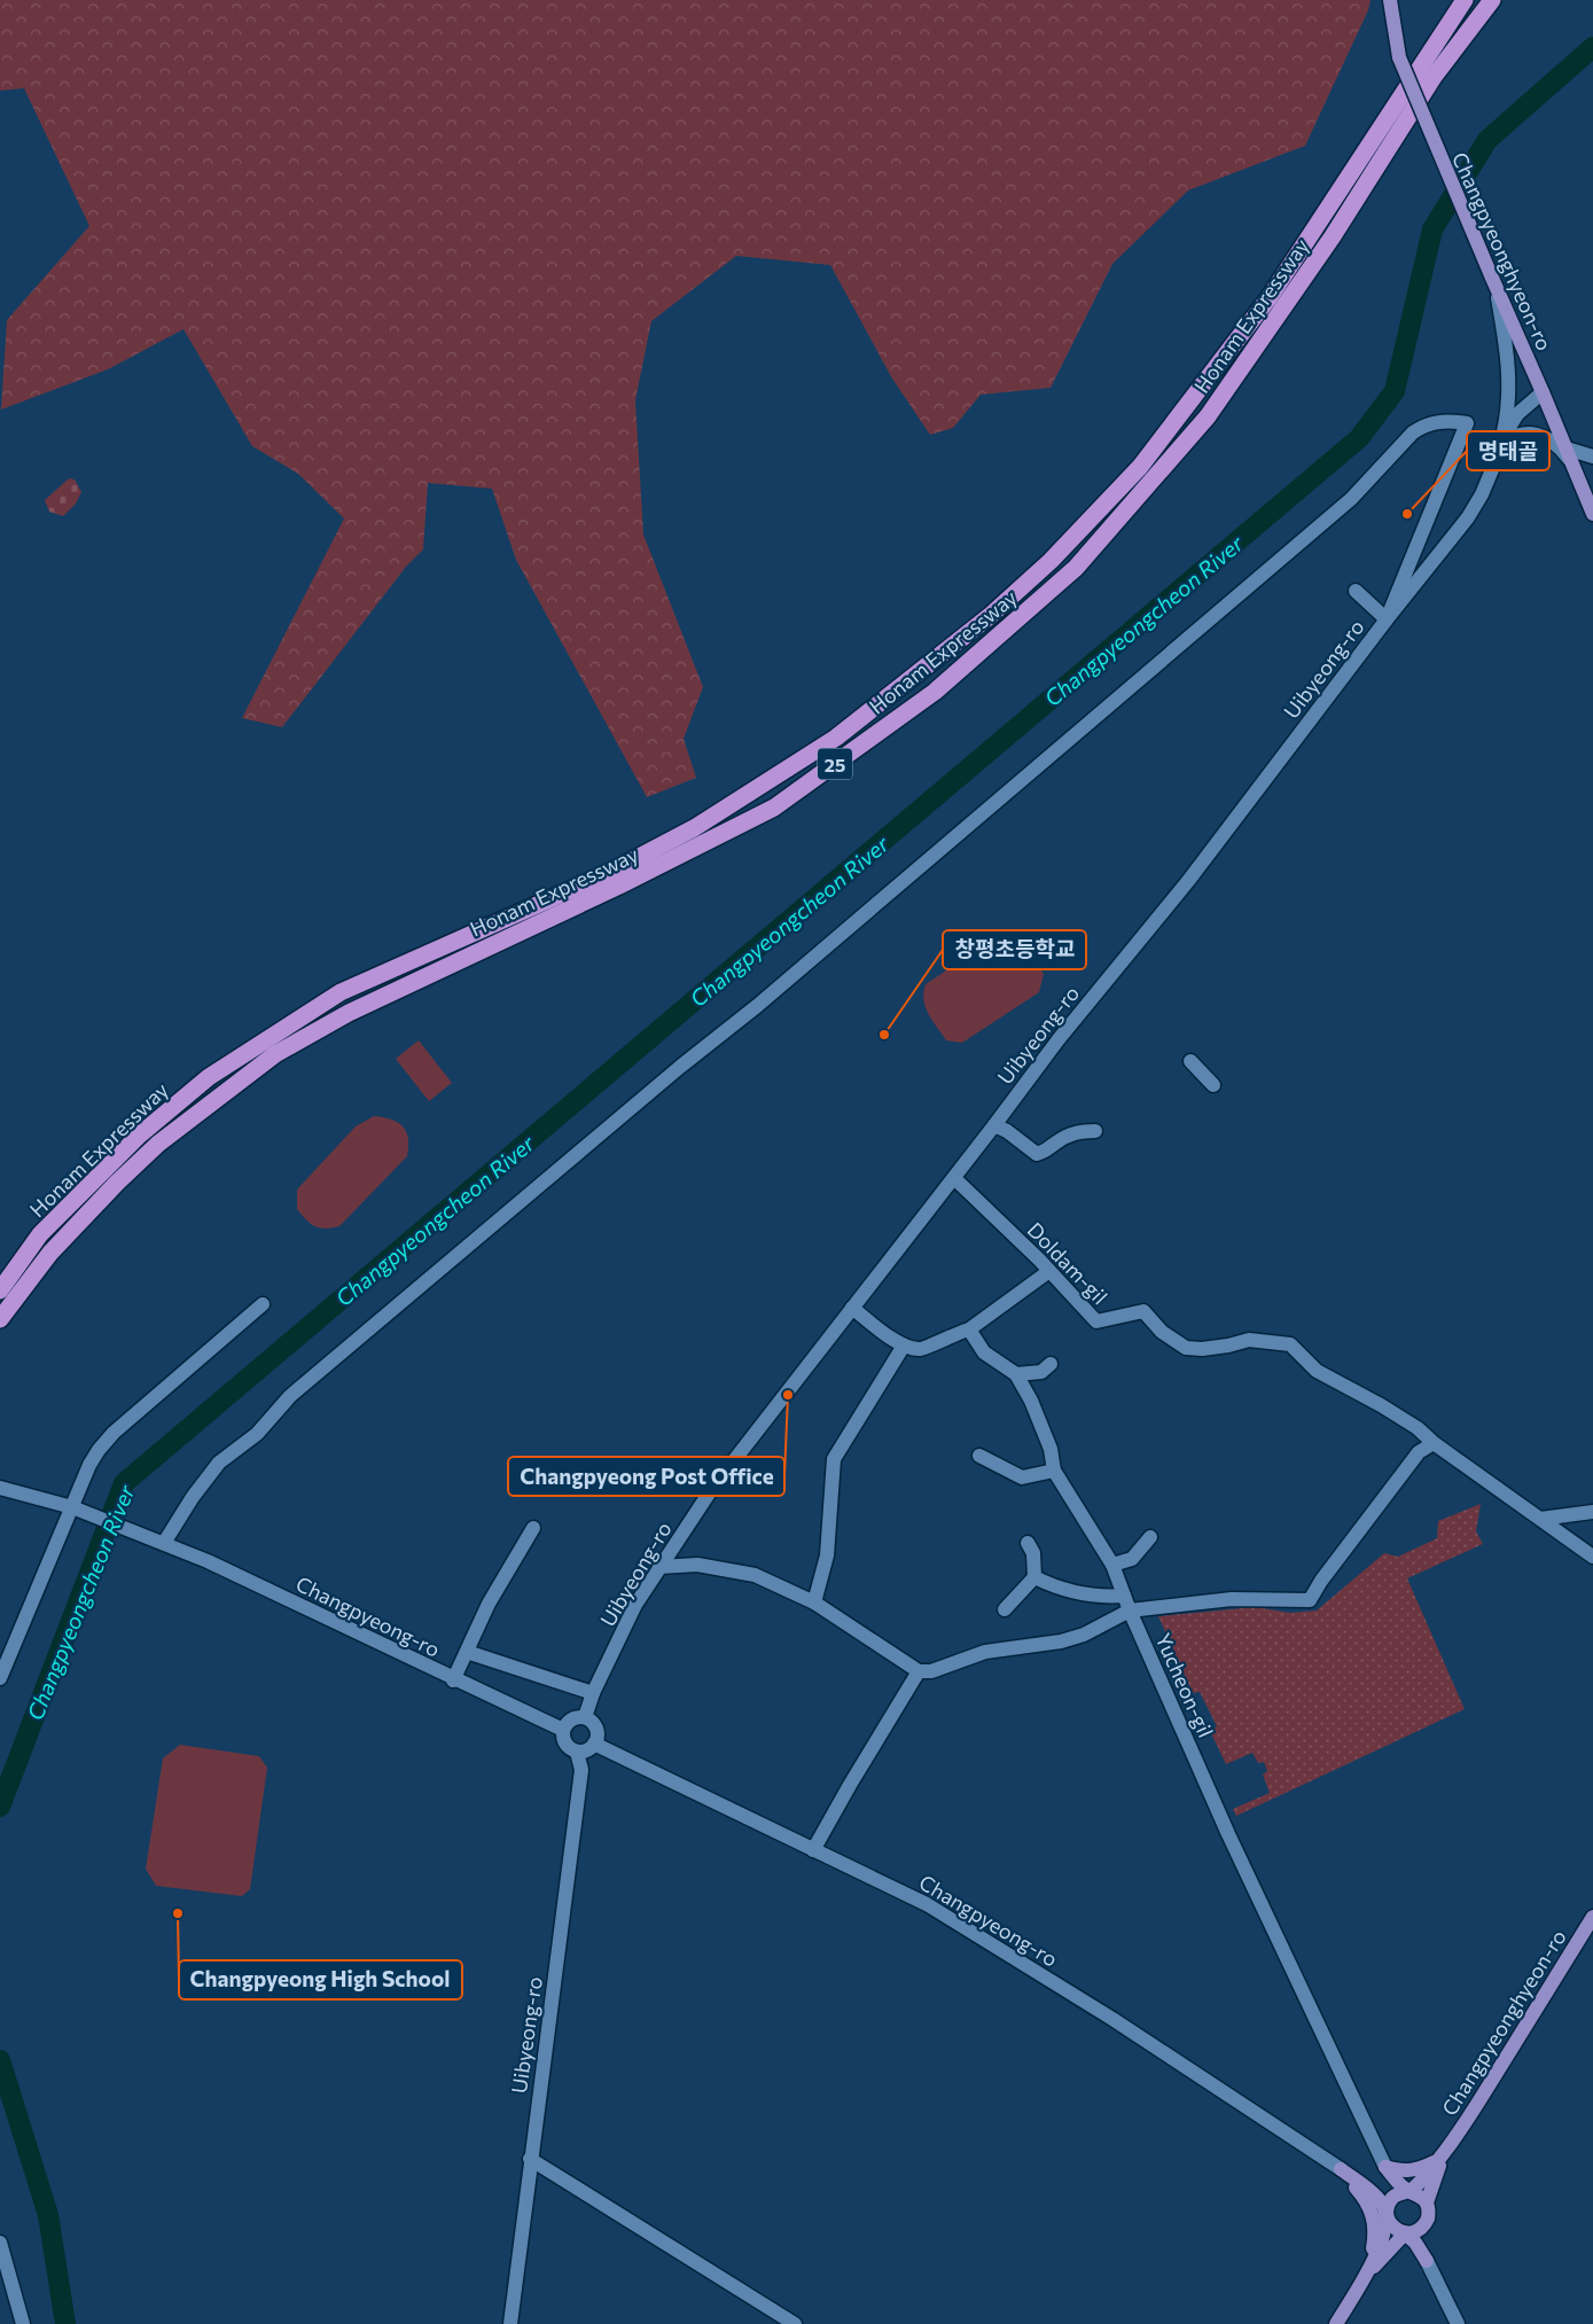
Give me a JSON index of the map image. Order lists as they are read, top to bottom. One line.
{"streets":{"highway":["Honam Expressway","25"],"main road":["Changpyeonghyeon-ro"],"street":["Uibyeong-ro","Doldam-gil","Changpyeong-ro","Yucheon-gil"]},"crossings":[["Changpyeonghyeon-ro","Uibyeong-ro"],["Uibyeong-ro","Doldam-gil"],["Uibyeong-ro","Changpyeong-ro"]],"water":["Changpyeongcheon River"],"places":["명태골","창평초등학교","Changpyeong Post Office","Changpyeong High School"]}
